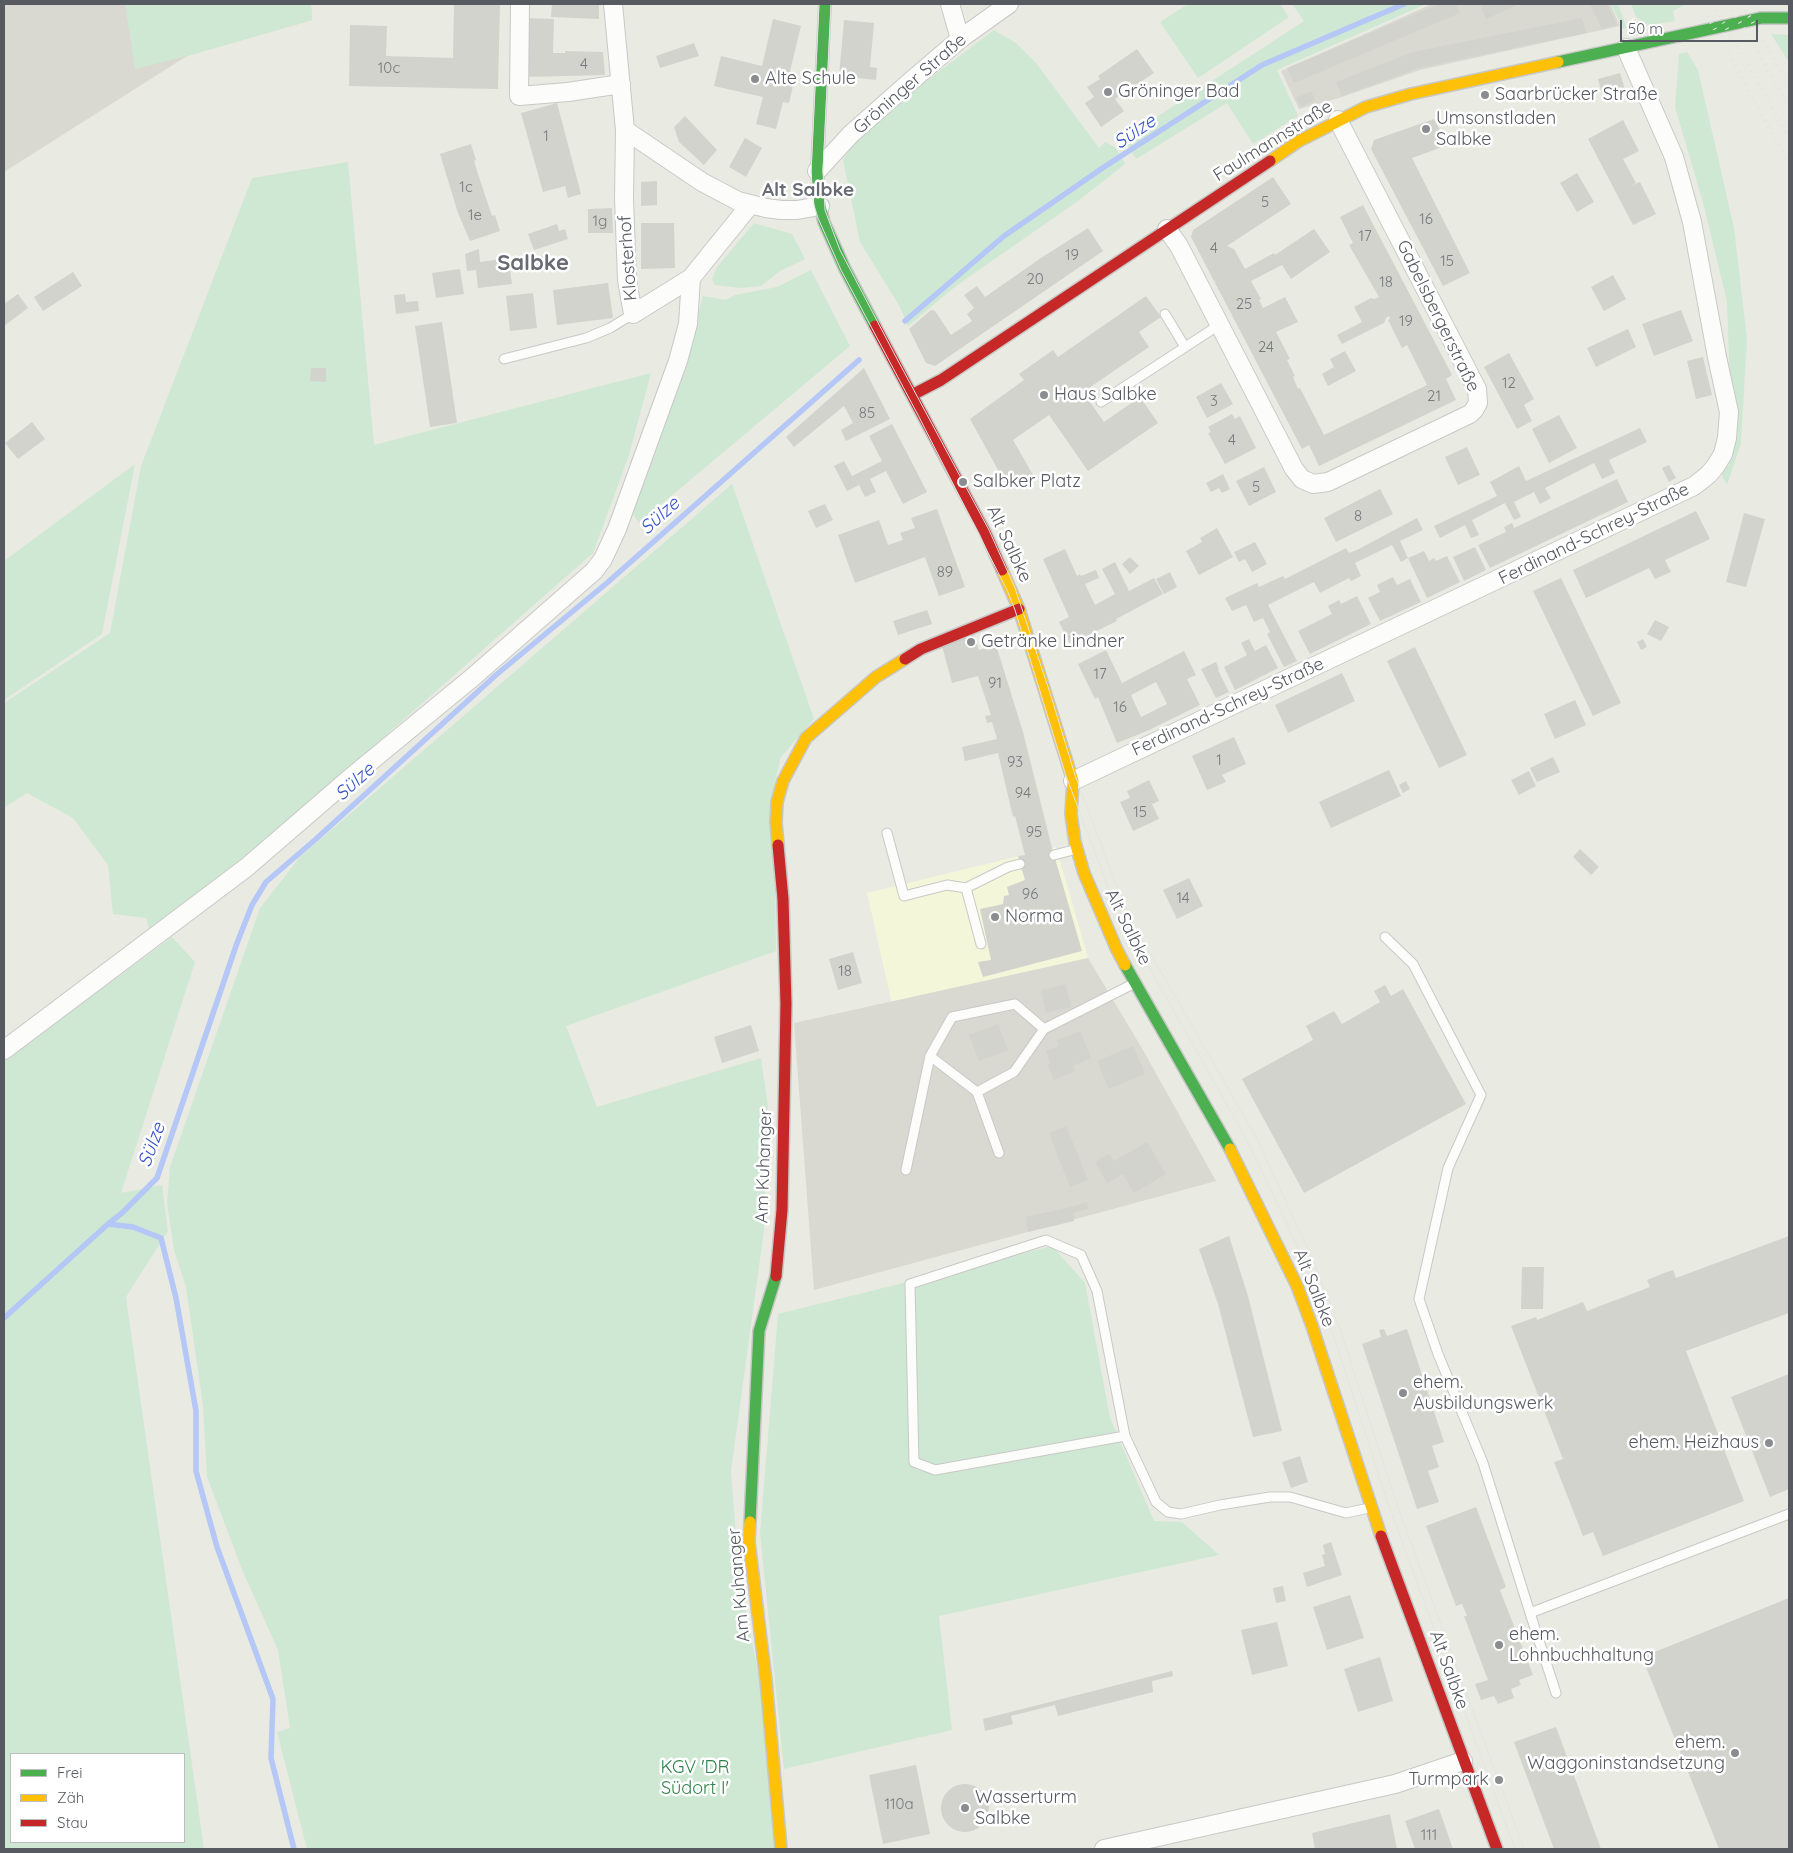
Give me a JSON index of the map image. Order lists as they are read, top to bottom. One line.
{"streets":{"main road":["Faulmannstraße","Alt Salbke","Am Kuhanger"],"street":["Gröninger Straße","Klosterhof","Gabelsbergerstraße","Ferdinand-Schrey-Straße"]},"crossings":[["Gröninger Straße","Alt Salbke"],["Faulmannstraße","Gabelsbergerstraße"],["Faulmannstraße","Ferdinand-Schrey-Straße"],["Faulmannstraße","Alt Salbke"],["Ferdinand-Schrey-Straße","Alt Salbke"],["Alt Salbke","Am Kuhanger"]],"districts":["Alt Salbke","Salbke"],"water":["Sülze"],"parks":["KGV 'DR Südort I'"],"places":["Alte Schule","Gröninger Bad","Saarbrücker Straße","Umsonstladen Salbke","Haus Salbke","Salbker Platz","Getränke Lindner","Norma","ehem. Ausbildungswerk","ehem. Heizhaus","ehem. Lohnbuchhaltung","ehem. Waggoninstandsetzung","Turmpark","Wasserturm Salbke"],"house_numbers":["4","10c","1","1c","5","1e","16","1g","17","4","19","15","20","18","25","19","24","12","21","3","85","4","5","8","89","17","91","16","1","93","94","15","95","96","14","18","110a","111"],"legend":["Frei","Zäh","Stau"],"scale_bar":"50 m"}
